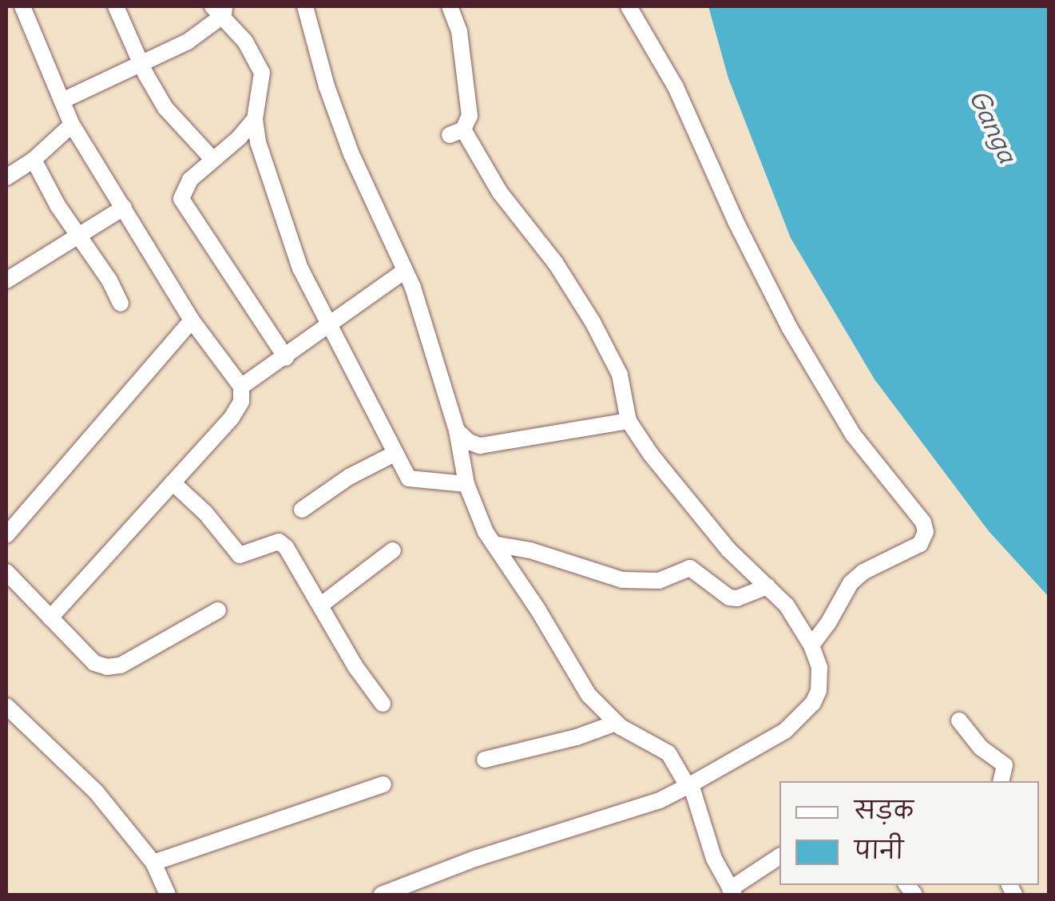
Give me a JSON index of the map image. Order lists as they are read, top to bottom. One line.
{"water":["Ganga"],"legend":["सड़क","पानी"]}
